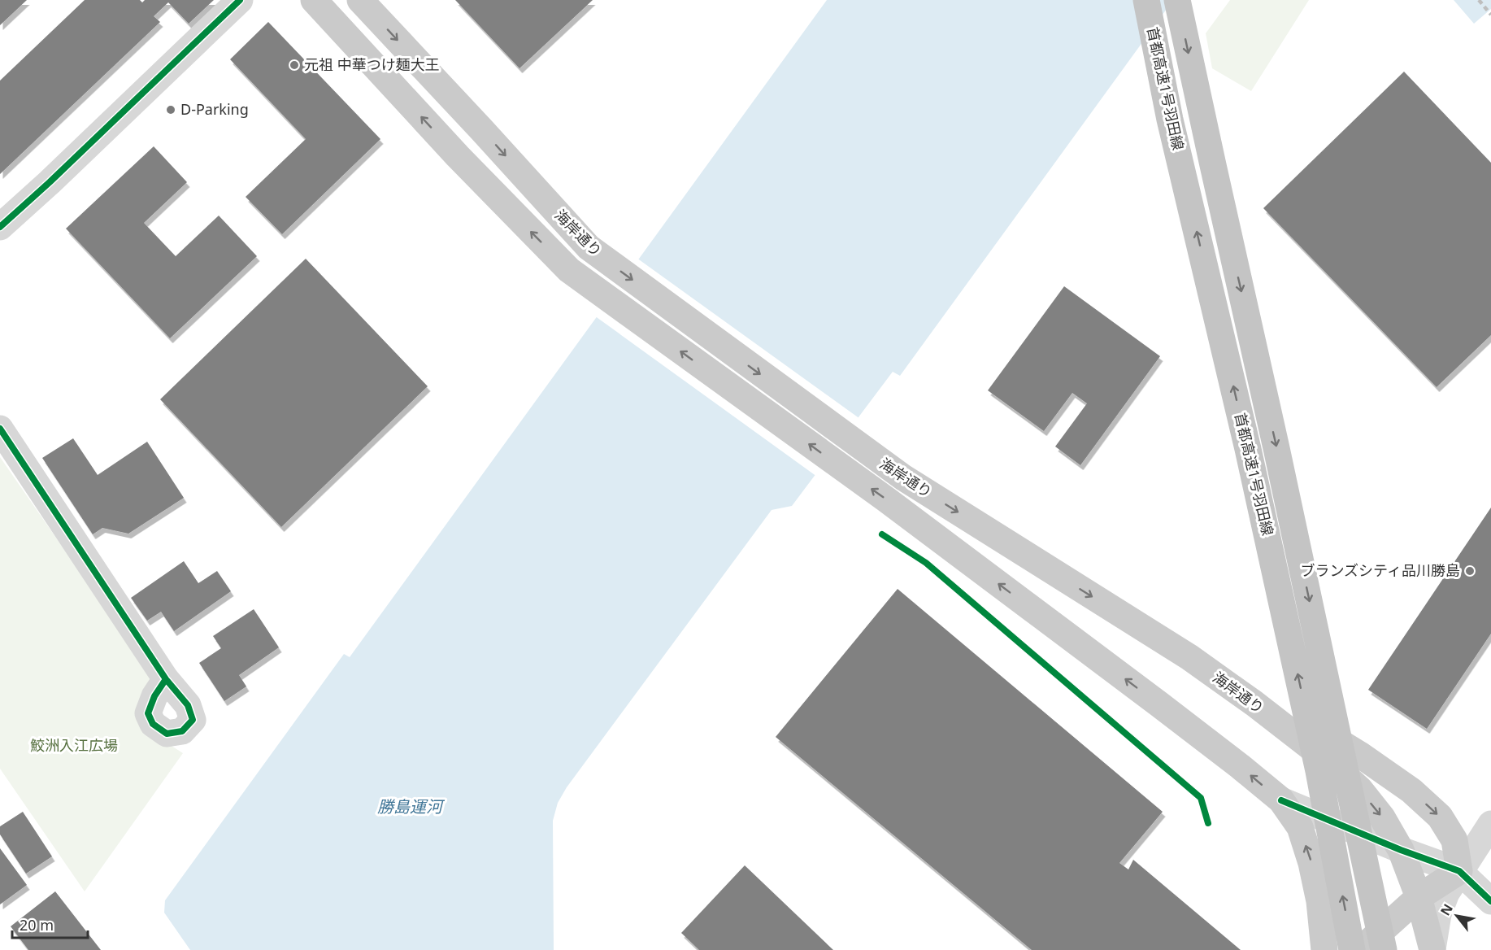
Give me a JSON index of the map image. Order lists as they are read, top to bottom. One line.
{"streets":{"highway":["首都高速1号羽田線"],"main road":["海岸通り"]},"water":["勝島運河"],"parks":["鮫洲入江広場"],"places":["元祖 中華つけ麺大王","D-Parking","ブランズシティ品川勝島"],"scale_bar":"20 m","north":"top left"}
